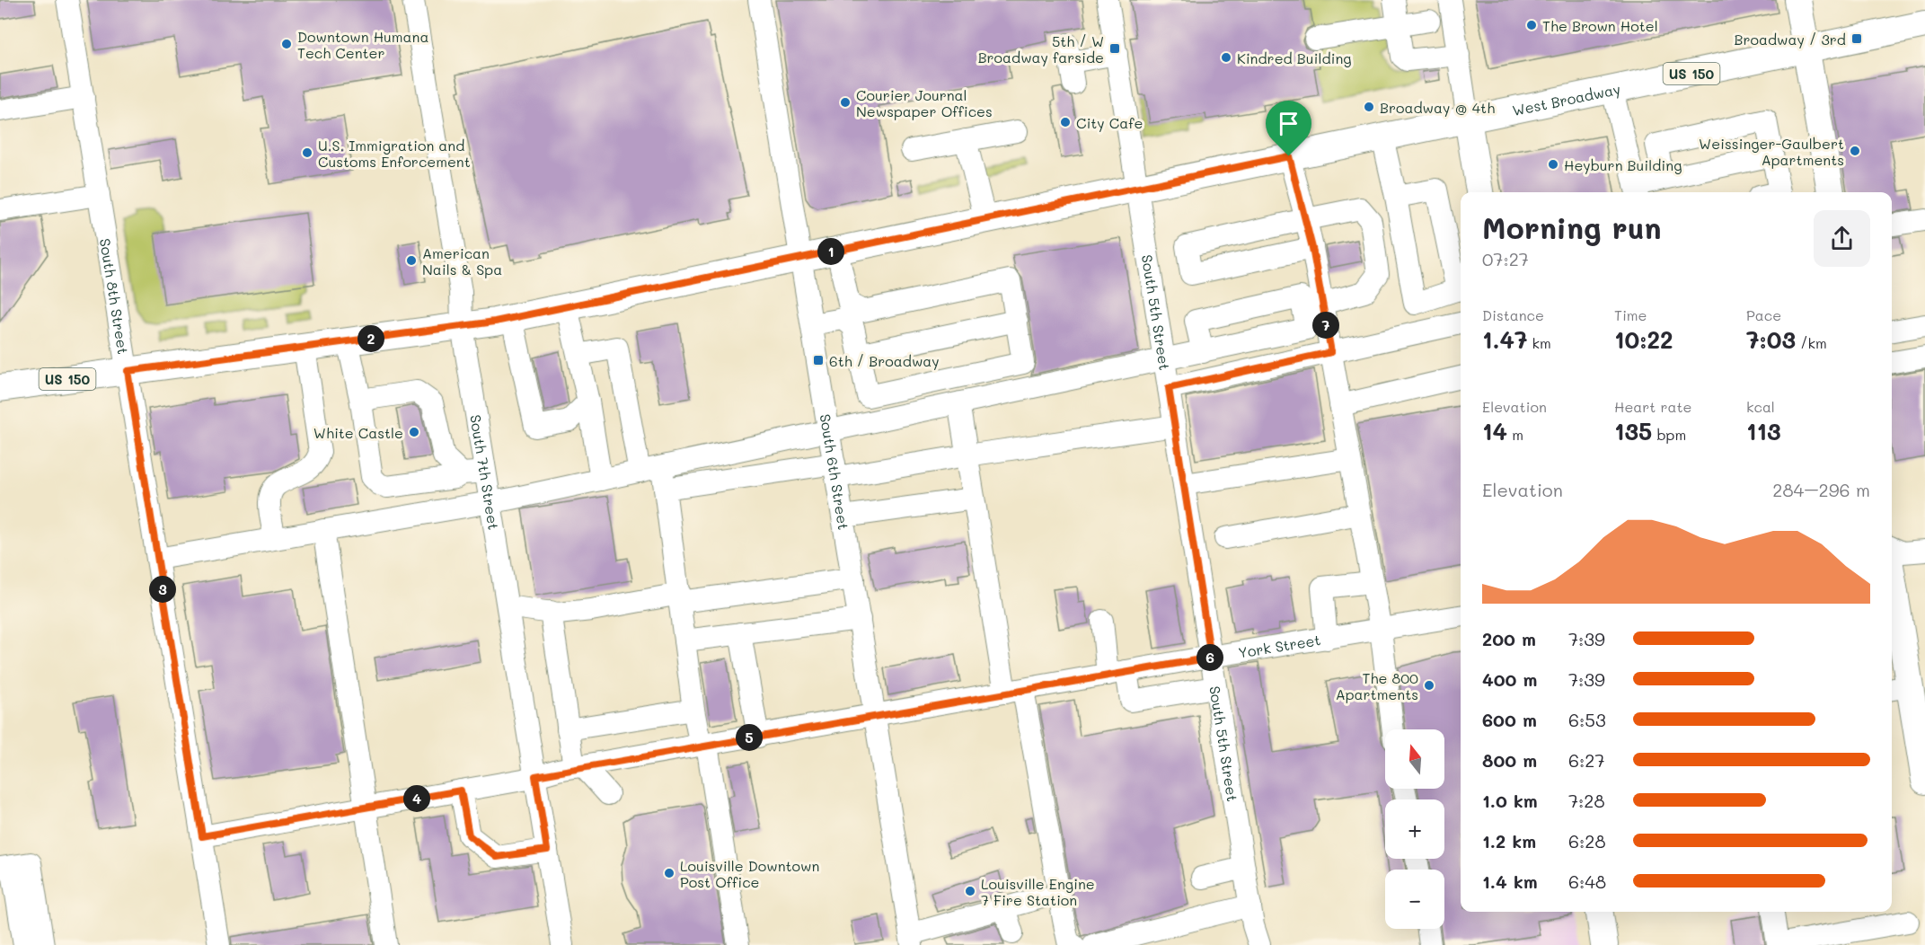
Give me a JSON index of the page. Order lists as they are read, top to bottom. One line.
{"streets":{"main road":["US 150","West Broadway"],"street":["South 8th Street","South 5th Street","South 7th Street","South 6th Street","York Street"]},"crossings":[["West Broadway","South 8th Street"],["West Broadway","South 5th Street"],["West Broadway","South 7th Street"],["West Broadway","South 6th Street"],["South 8th Street","York Street"],["South 5th Street","York Street"],["South 7th Street","York Street"],["South 6th Street","York Street"]],"places":{"other":["The Brown Hotel","Downtown Humana Tech Center","Kindred Building","Courier Journal Newspaper Offices","Broadway @ 4th","City Cafe","Weissinger-Gaulbert Apartments","U.S. Immigration and Customs Enforcement","Heyburn Building","American Nails & Spa","White Castle","The 800 Apartments","Louisville Downtown Post Office","Louisville Engine 7 Fire Station"],"transit":["Broadway / 3rd","5th / W Broadway farside","6th / Broadway"]},"north":"top","page":{"heading":["Morning run","07:27"],"pins":["1","7","2","3","6","5","4"],"stats":[["Distance","1.47 km"],["Time","10:22"],["Pace","7:03 /km"],["Elevation","14 m"],["Heart rate","135 bpm"],["kcal","113"]],"chart":["Elevation","284–296 m"],"list":[{"name":"200 m","note":"7:39"},{"name":"400 m","note":"7:39"},{"name":"600 m","note":"6:53"},{"name":"800 m","note":"6:27"},{"name":"1.0 km","note":"7:28"},{"name":"1.2 km","note":"6:28"},{"name":"1.4 km","note":"6:48"}],"map_buttons":["+","−"]}}
